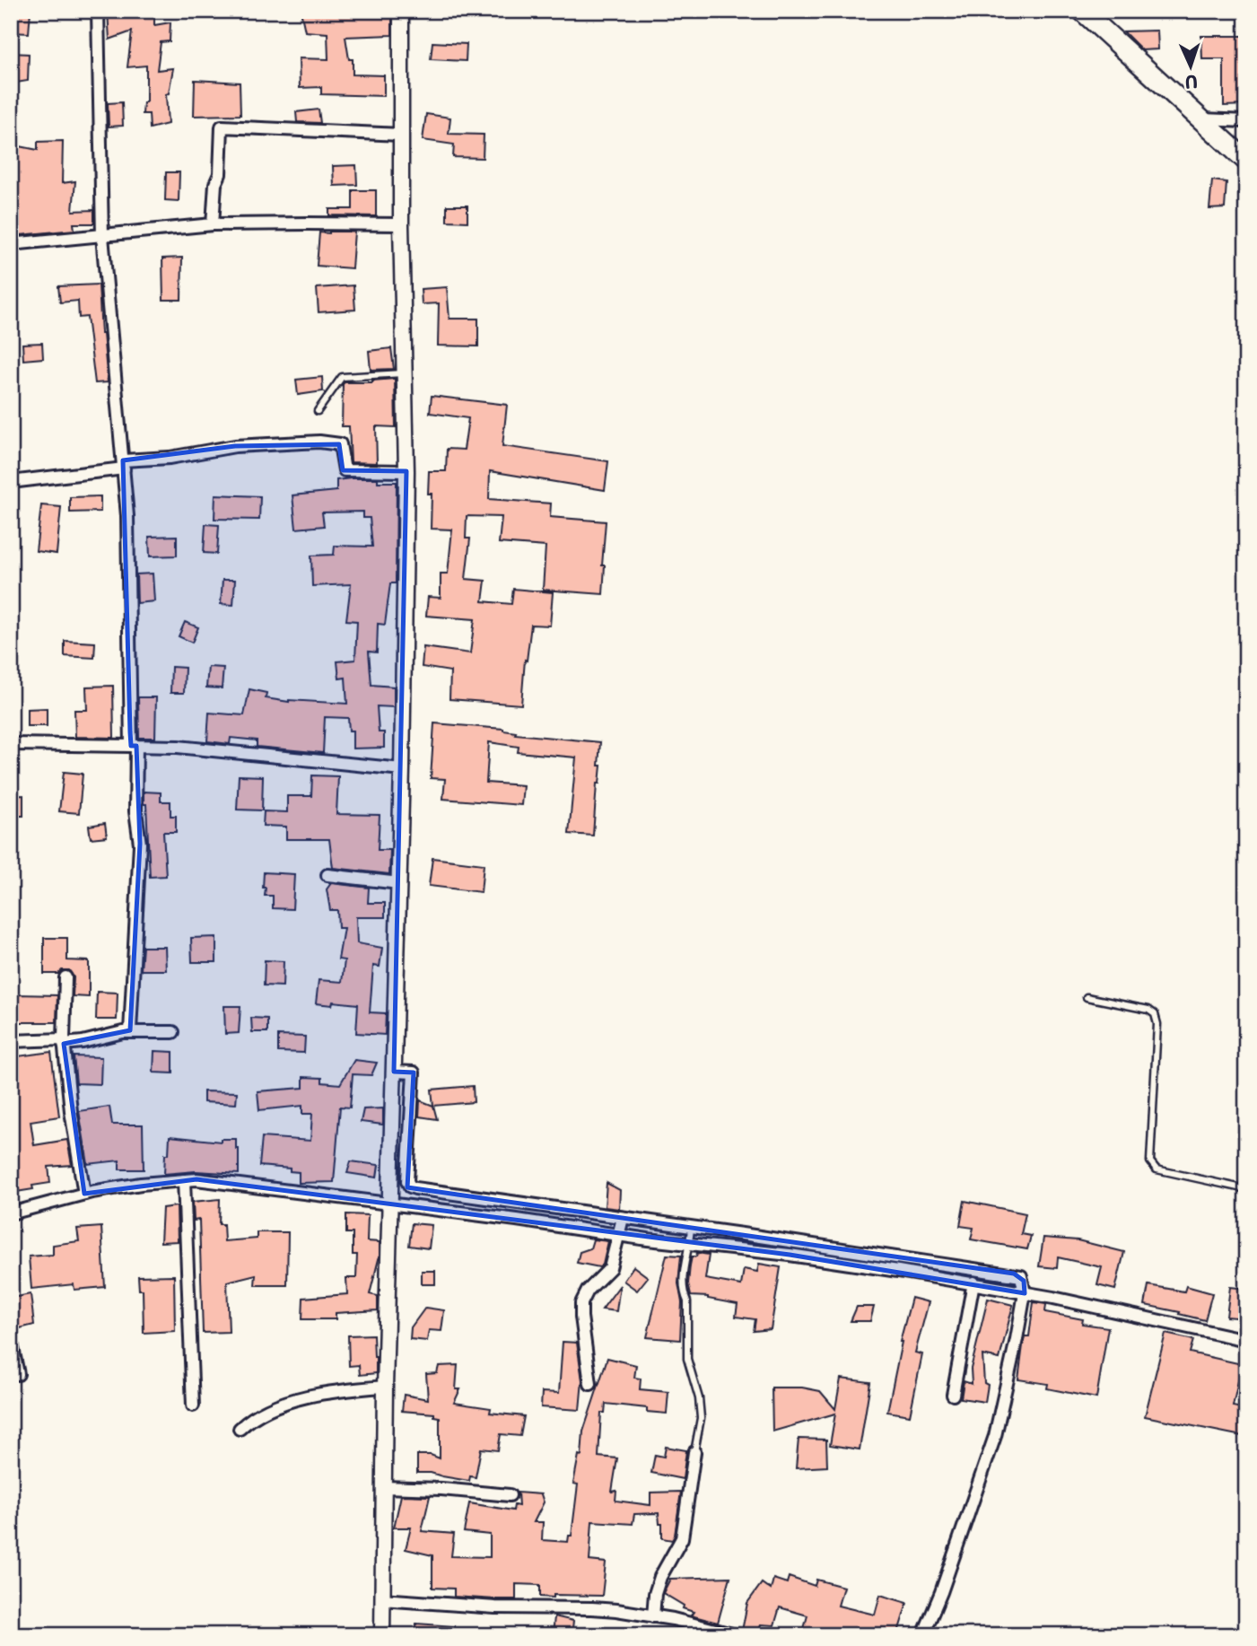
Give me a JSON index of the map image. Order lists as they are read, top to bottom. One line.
{"north":"bottom"}
